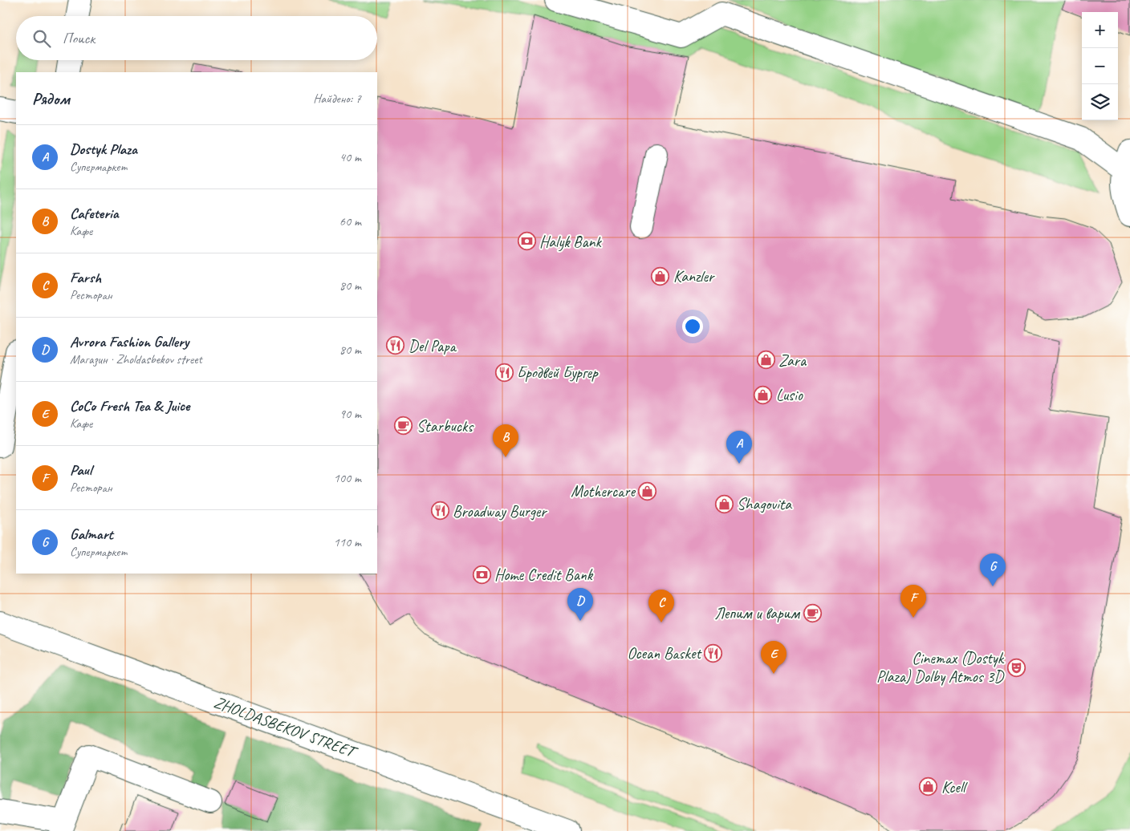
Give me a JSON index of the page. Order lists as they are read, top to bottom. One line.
{"streets":{"street":["ZHOLDASBEKOV STREET"]},"places":{"bank":["Halyk Bank","Home Credit Bank"],"shop":["Kanzler","Zara","Lusio","Mothercare","Shagovita","Kcell"],"restaurant":["Del Papa","Бродвей Бургер","Broadway Burger","Ocean Basket"],"cafe":["Starbucks","Лепим и варим"],"theatre":["Cinemax (Dostyk Plaza) Dolby Atmos 3D"]},"page":{"map_buttons":["+","−"],"search":"Поиск","heading":["Рядом","Найдено: 7"],"list":[{"mark":"A","name":"Dostyk Plaza","note":"Супермаркет","value":"40 m"},{"mark":"B","name":"Cafeteria","note":"Кафе","value":"60 m"},{"mark":"C","name":"Farsh","note":"Ресторан","value":"80 m"},{"mark":"D","name":"Avrora Fashion Gallery","note":"Магазин · Zholdasbekov street","value":"80 m"},{"mark":"E","name":"CoCo Fresh Tea & Juice","note":"Кафе","value":"90 m"},{"mark":"F","name":"Paul","note":"Ресторан","value":"100 m"},{"mark":"G","name":"Galmart","note":"Супермаркет","value":"110 m"}],"pins":["B","A","G","F","D","C","E"]}}
